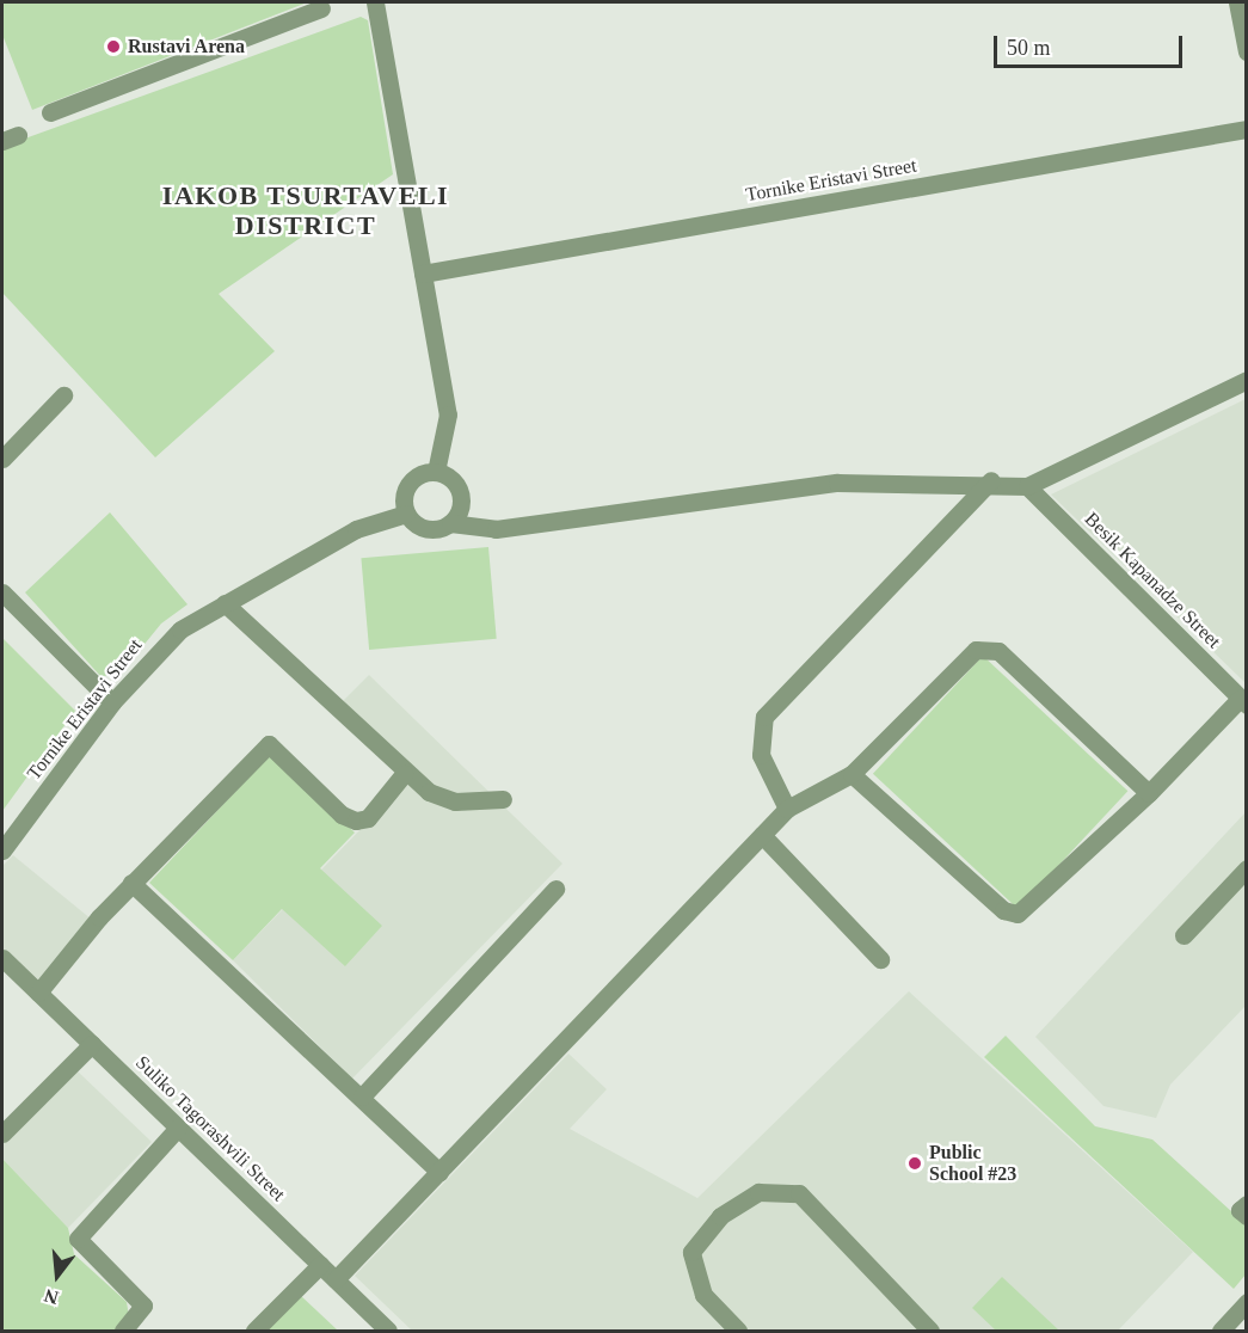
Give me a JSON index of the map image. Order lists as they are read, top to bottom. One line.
{"streets":{"street":["Tornike Eristavi Street","Besik Kapanadze Street","Suliko Tagorashvili Street"]},"districts":["IAKOB TSURTAVELI DISTRICT"],"places":["Rustavi Arena","Public School #23"],"scale_bar":"50 m","north":"bottom"}
